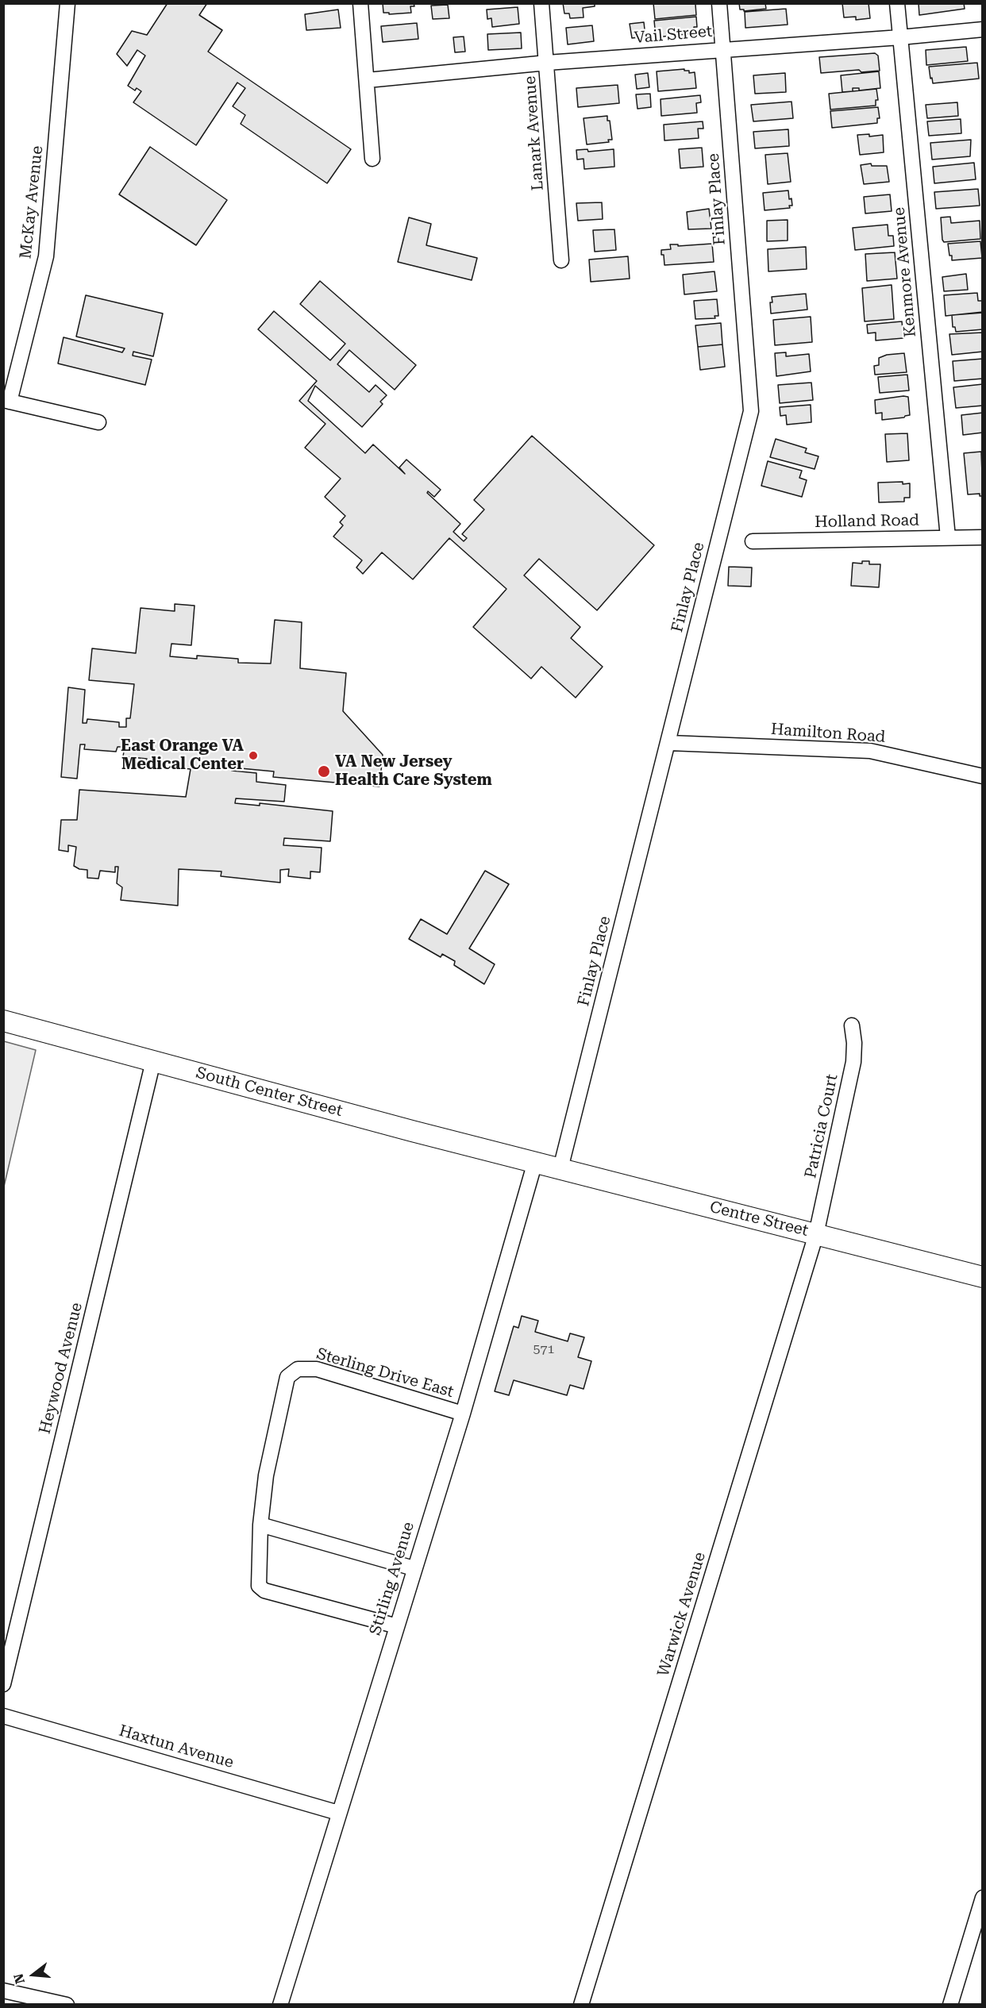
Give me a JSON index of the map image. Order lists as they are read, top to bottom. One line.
{"streets":{"main road":["South Center Street","Centre Street"],"street":["Vail Street","Lanark Avenue","Finlay Place","McKay Avenue","Kenmore Avenue","Holland Road","Hamilton Road","Patricia Court","Heywood Avenue","Sterling Drive East","Stirling Avenue","Warwick Avenue","Haxtun Avenue"]},"crossings":[["Vail Street","Lanark Avenue"],["Vail Street","Finlay Place"],["Vail Street","Kenmore Avenue"],["Finlay Place","Hamilton Road"],["Finlay Place","Centre Street"],["Kenmore Avenue","Holland Road"],["South Center Street","Centre Street"],["South Center Street","Heywood Avenue"],["South Center Street","Stirling Avenue"],["Patricia Court","Centre Street"],["Patricia Court","Warwick Avenue"],["Centre Street","Stirling Avenue"],["Centre Street","Warwick Avenue"],["Sterling Drive East","Stirling Avenue"],["Stirling Avenue","Haxtun Avenue"]],"places":["East Orange VA Medical Center","VA New Jersey Health Care System"],"house_numbers":["571"],"north":"left"}
